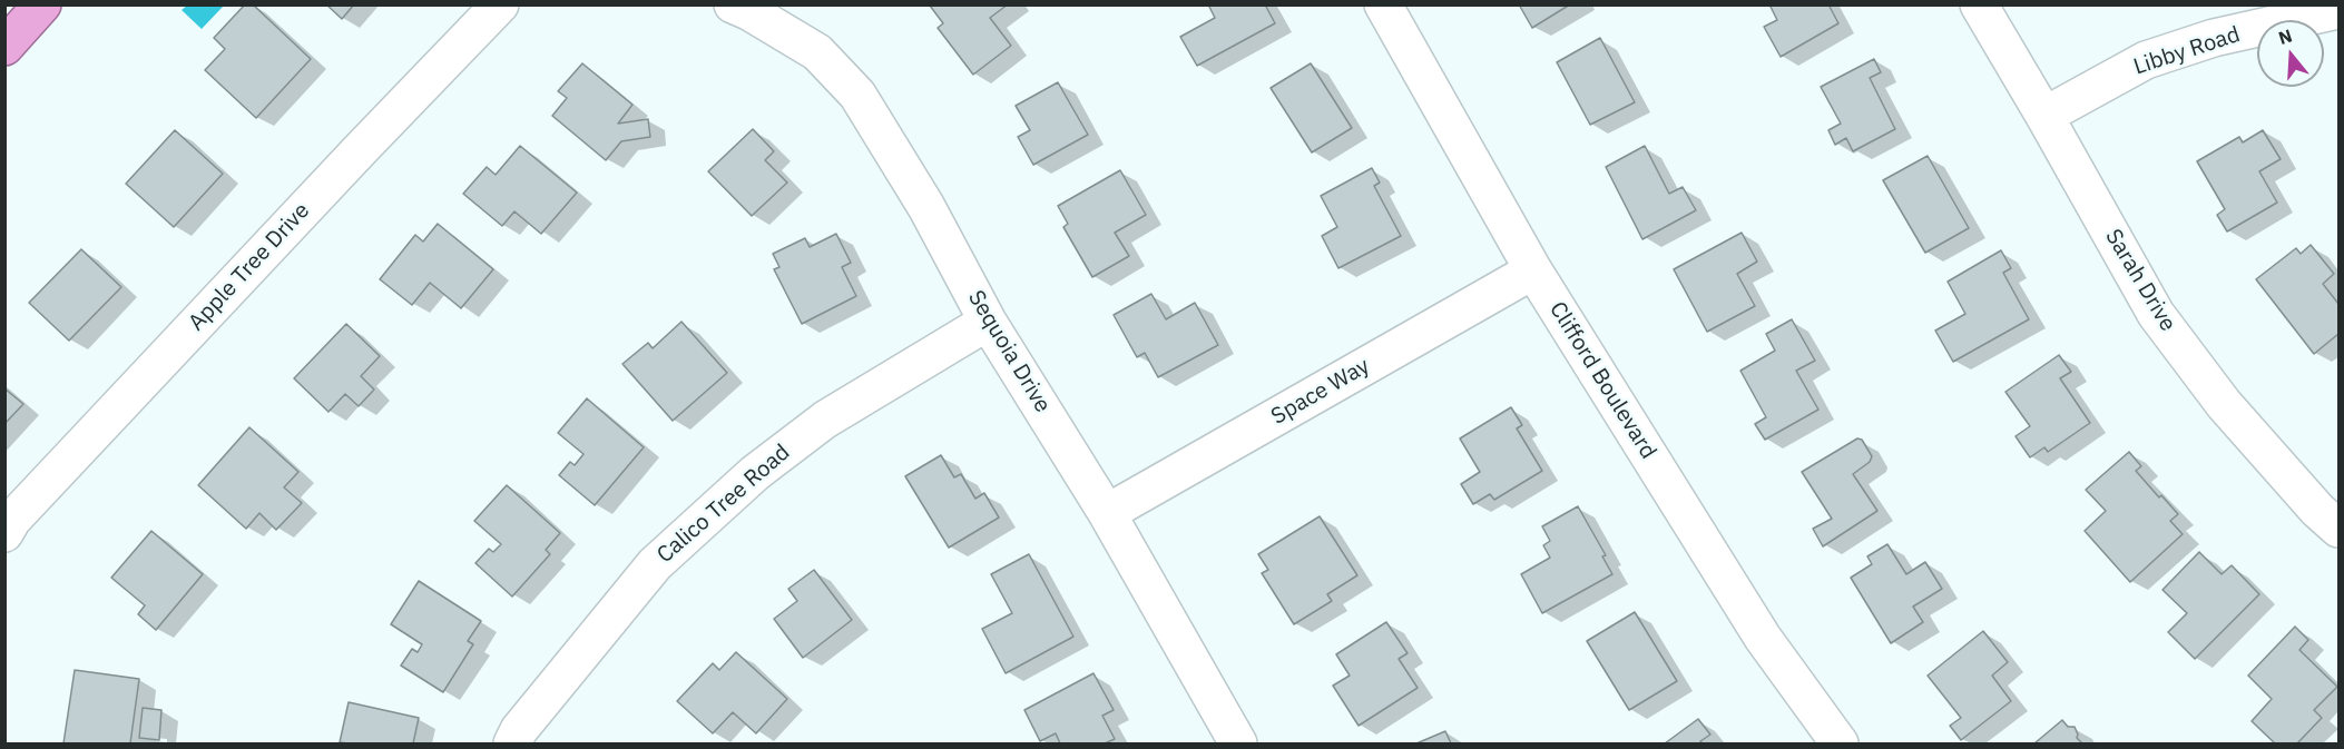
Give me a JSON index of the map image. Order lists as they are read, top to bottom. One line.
{"streets":{"street":["Libby Road","Apple Tree Drive","Sarah Drive","Sequoia Drive","Clifford Boulevard","Space Way","Calico Tree Road"]},"crossings":[["Libby Road","Sarah Drive"],["Sequoia Drive","Space Way"],["Sequoia Drive","Calico Tree Road"],["Clifford Boulevard","Space Way"]],"north":"top"}
